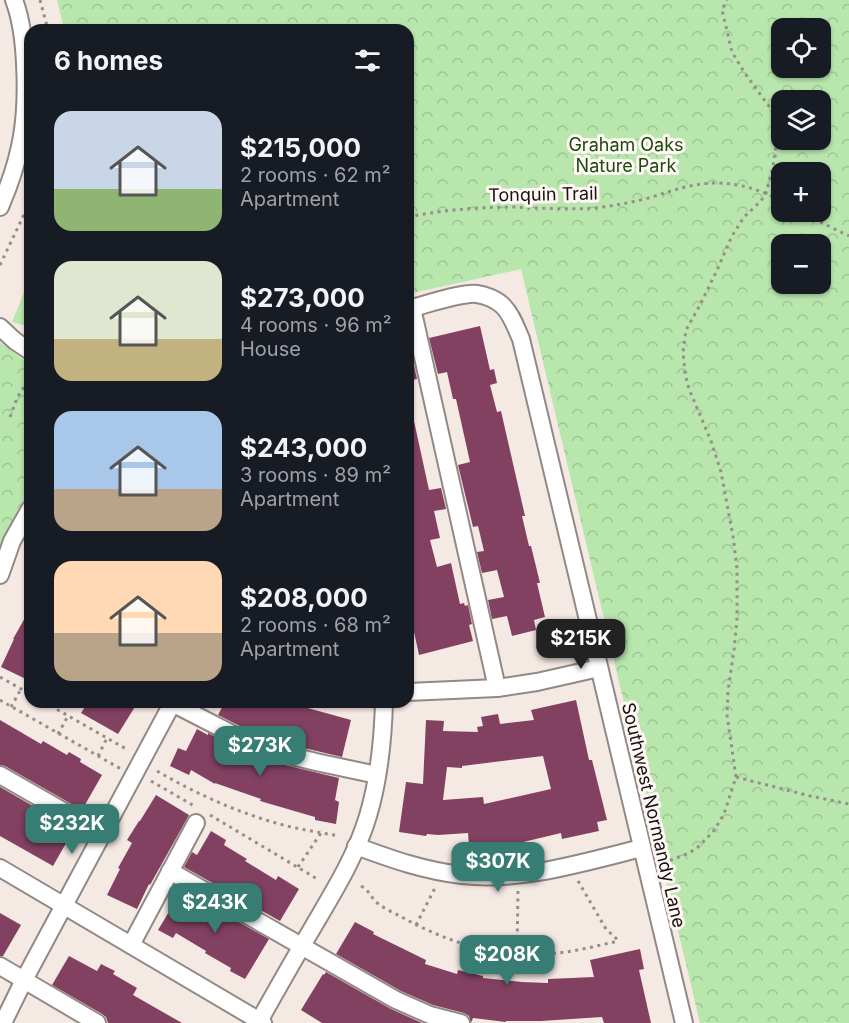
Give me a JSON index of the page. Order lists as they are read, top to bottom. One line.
{"streets":{"street":["Southwest Normandy Lane"],"path":["Tonquin Trail"]},"parks":["Graham Oaks Nature Park"],"page":{"map_buttons":["+","−"],"heading":"6 homes","list":[{"name":"$215,000","note":"2 rooms · 62 m² · Apartment"},{"name":"$273,000","note":"4 rooms · 96 m² · House"},{"name":"$243,000","note":"3 rooms · 89 m² · Apartment"},{"name":"$208,000","note":"2 rooms · 68 m² · Apartment"}],"price":["$215K","$273K","$232K","$307K","$243K","$208K"]}}
